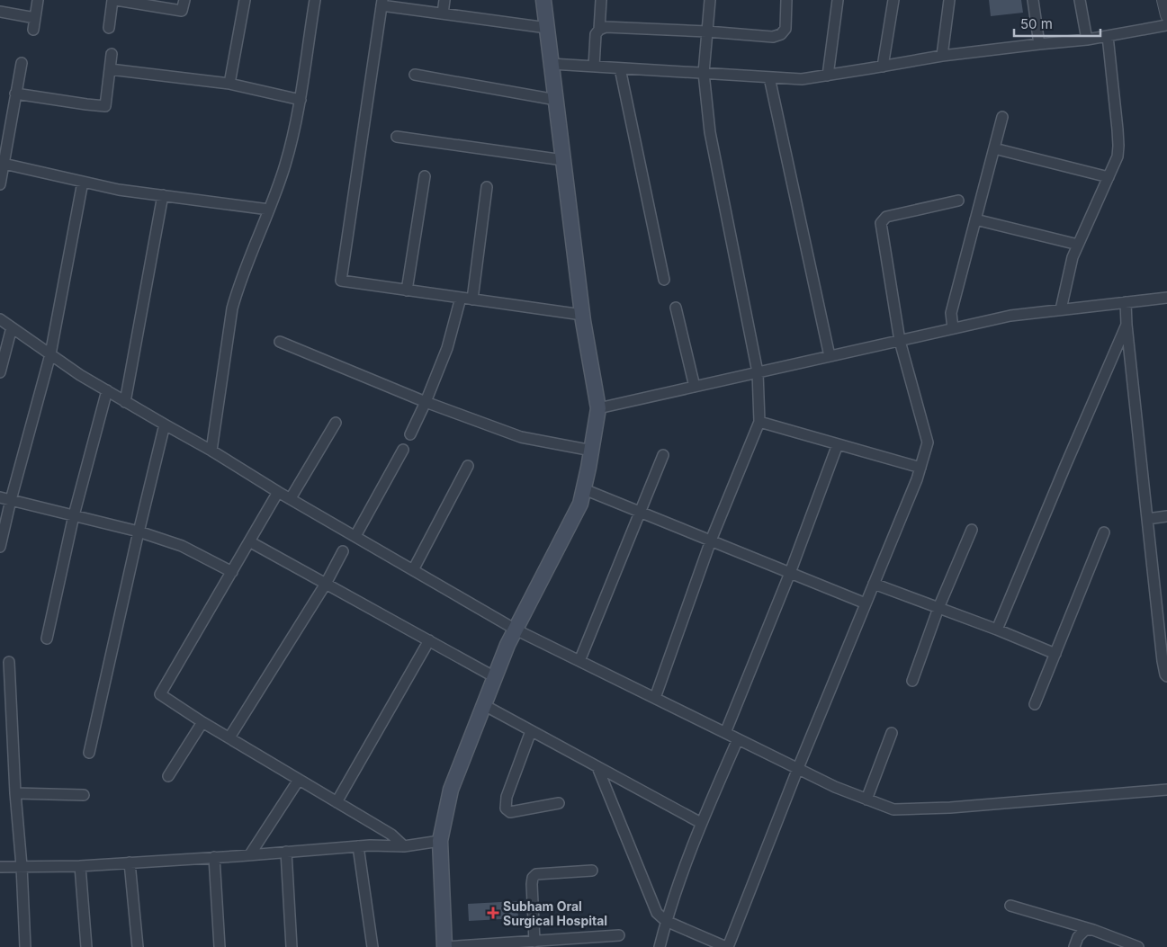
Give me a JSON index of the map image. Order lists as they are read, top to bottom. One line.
{"places":{"health":["Subham Oral Surgical Hospital"]},"scale_bar":"50 m"}
